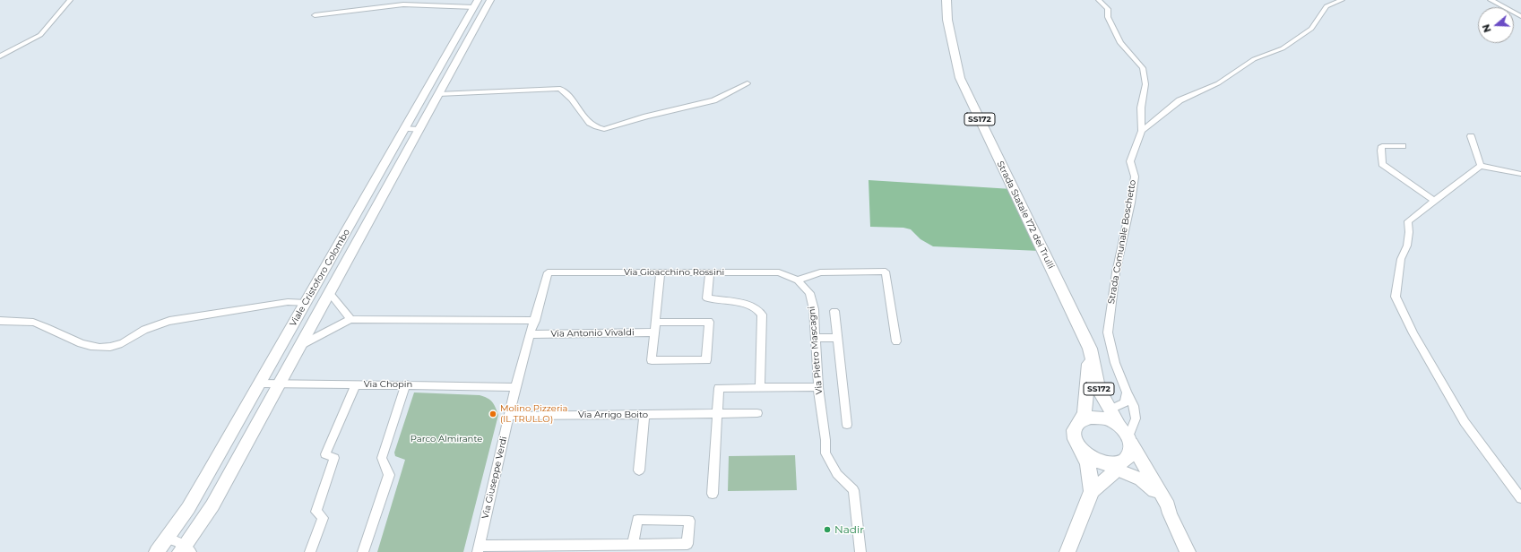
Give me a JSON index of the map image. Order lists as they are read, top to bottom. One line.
{"streets":{"main road":["SS172","Strada Statale 172 dei Trulli","Viale Cristoforo Colombo"],"street":["Strada Comunale Boschetto","Via Gioacchino Rossini","Via Antonio Vivaldi","Via Pietro Mascagni","Via Chopin","Via Arrigo Boito","Via Giuseppe Verdi"]},"crossings":[["Strada Statale 172 dei Trulli","Strada Comunale Boschetto"],["Via Gioacchino Rossini","Via Pietro Mascagni"],["Via Gioacchino Rossini","Via Giuseppe Verdi"],["Viale Cristoforo Colombo","Via Chopin"],["Via Antonio Vivaldi","Via Giuseppe Verdi"],["Via Chopin","Via Giuseppe Verdi"],["Via Arrigo Boito","Via Giuseppe Verdi"]],"parks":["Parco Almirante"],"places":["Molino Pizzeria (IL TRULLO)","Nadir"],"north":"left"}
